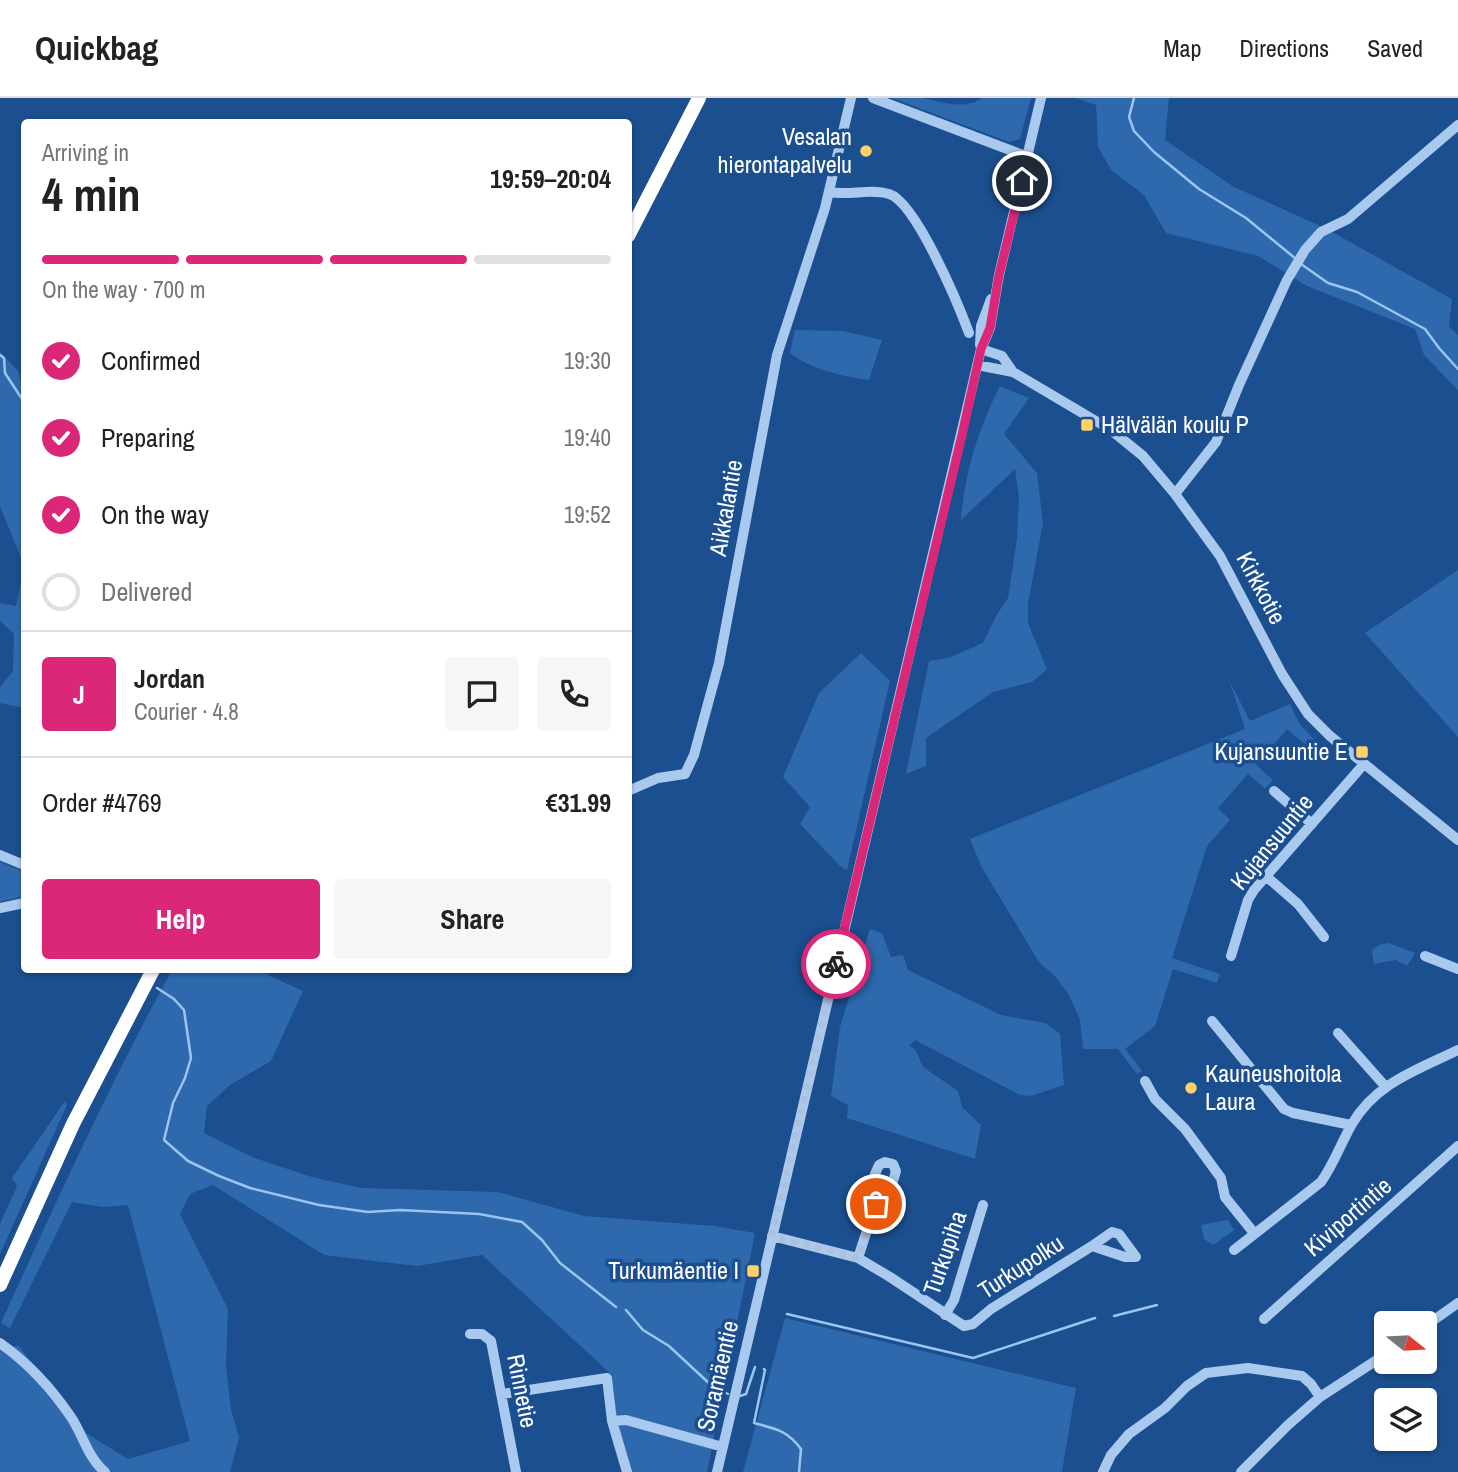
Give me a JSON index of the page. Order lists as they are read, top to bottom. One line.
{"streets":{"street":["Aikkalantie","Kirkkotie","Kujansuuntie","Kiviportintie","Turkupiha","Turkupolku","Soramäentie","Rinnetie"]},"crossings":[["Kirkkotie","Kujansuuntie"],["Kirkkotie","Soramäentie"],["Turkupiha","Turkupolku"]],"places":{"other":["Vesalan hierontapalvelu","Kauneushoitola Laura"],"transit":["Hälvälän koulu P","Kujansuuntie E","Turkumäentie I"]},"north":"right","page":{"header":"Quickbag","nav":["Map","Directions","Saved"],"heading":["4 min","Arriving in","19:59–20:04"],"panel":["Jordan","Courier · 4.8","Order #4769","€31.99"],"bar":"On the way · 700 m","list":[["Confirmed","19:30"],["Preparing","19:40"],["On the way","19:52"],"Delivered"],"round":"J","buttons":["Help","Share"]}}
